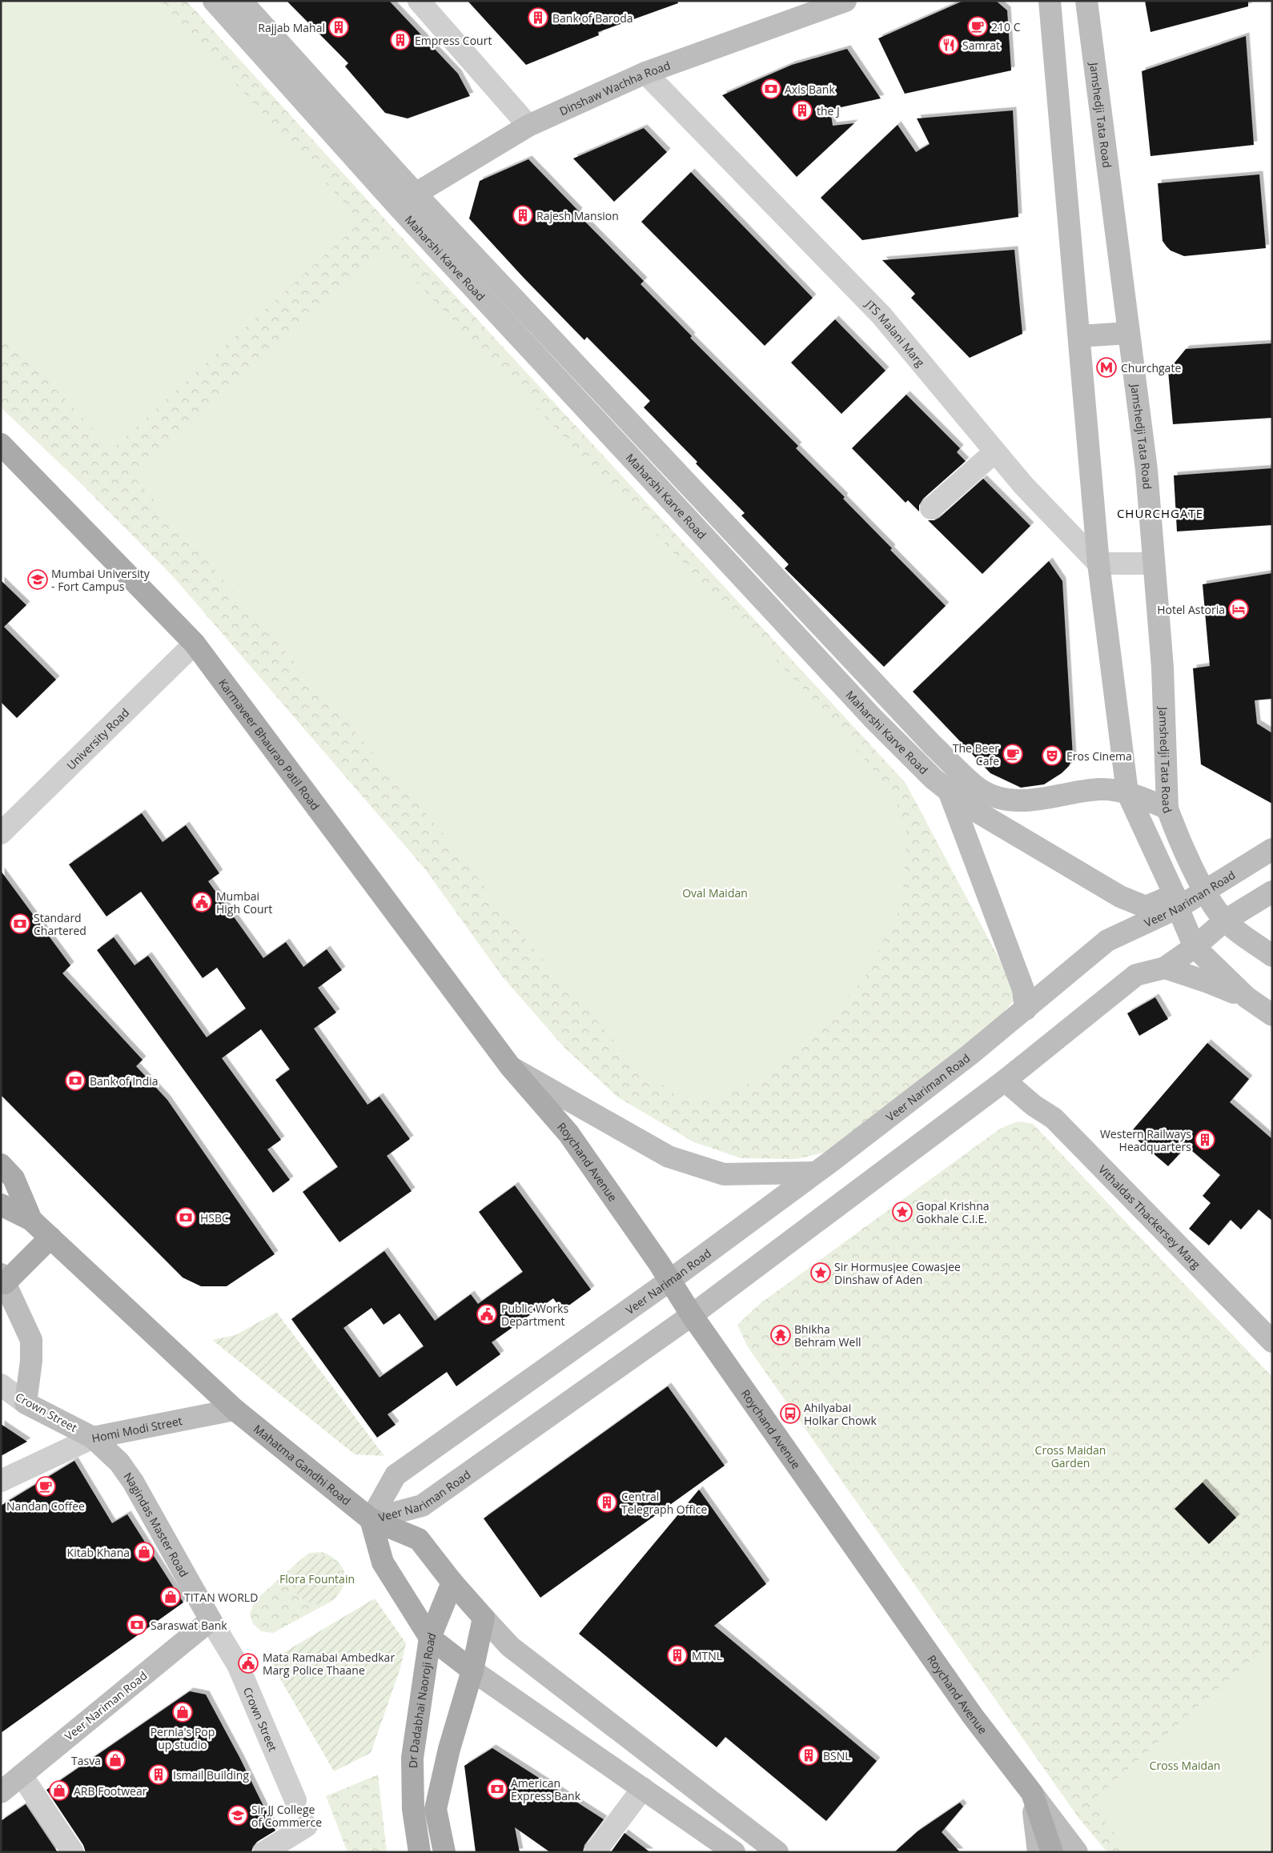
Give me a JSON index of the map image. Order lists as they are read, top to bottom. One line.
{"streets":{"main road":["Dinshaw Wachha Road","Jamshedji Tata Road","Maharshi Karve Road","Karmaveer Bhaurao Patil Road","Veer Nariman Road","Roychand Avenue","Vithaldas Thackersey Marg","Crown Street","Homi Modi Street","Mahatma Gandhi Road","Nagindas Master Road","Dr Dadabhai Naoroji Road"],"street":["JTS Malani Marg","University Road"]},"crossings":[["Dinshaw Wachha Road","Maharshi Karve Road"],["Dinshaw Wachha Road","JTS Malani Marg"],["Jamshedji Tata Road","Maharshi Karve Road"],["Jamshedji Tata Road","Veer Nariman Road"],["Maharshi Karve Road","Veer Nariman Road"],["University Road","Karmaveer Bhaurao Patil Road"],["Karmaveer Bhaurao Patil Road","Roychand Avenue"],["Veer Nariman Road","Roychand Avenue"],["Veer Nariman Road","Vithaldas Thackersey Marg"],["Veer Nariman Road","Crown Street"],["Veer Nariman Road","Mahatma Gandhi Road"],["Veer Nariman Road","Nagindas Master Road"],["Veer Nariman Road","Dr Dadabhai Naoroji Road"],["Crown Street","Homi Modi Street"],["Crown Street","Nagindas Master Road"],["Homi Modi Street","Mahatma Gandhi Road"],["Homi Modi Street","Nagindas Master Road"],["Mahatma Gandhi Road","Dr Dadabhai Naoroji Road"]],"districts":["CHURCHGATE"],"parks":["Oval Maidan","Cross Maidan Garden","Flora Fountain","Cross Maidan"],"places":{"building":["Bank of Baroda","Rajjab Mahal","Empress Court","the J","Rajesh Mansion","Western Railways Headquarters","Central Telegraph Office","MTNL","BSNL","Ismail Building"],"cafe":["210 C","The Beer Cafe","Nandan Coffee"],"restaurant":["Samrat"],"bank":["Axis Bank","Standard Chartered","Bank of India","HSBC","Saraswat Bank","American Express Bank"],"metro station":["Churchgate"],"school or university":["Mumbai University - Fort Campus","Sir JJ College of Commerce"],"hotel":["Hotel Astoria"],"theatre":["Eros Cinema"],"public building":["Mumbai High Court","Public Works Department","Mata Ramabai Ambedkar Marg Police Thaane"],"place":["Gopal Krishna Gokhale C.I.E.","Sir Hormusjee Cowasjee Dinshaw of Aden"],"temple":["Bhikha Behram Well"],"bus stop":["Ahilyabai Holkar Chowk"],"shop":["Kitab Khana","TITAN WORLD","Pernia's Pop up studio","Tasva","ARB Footwear"]}}
